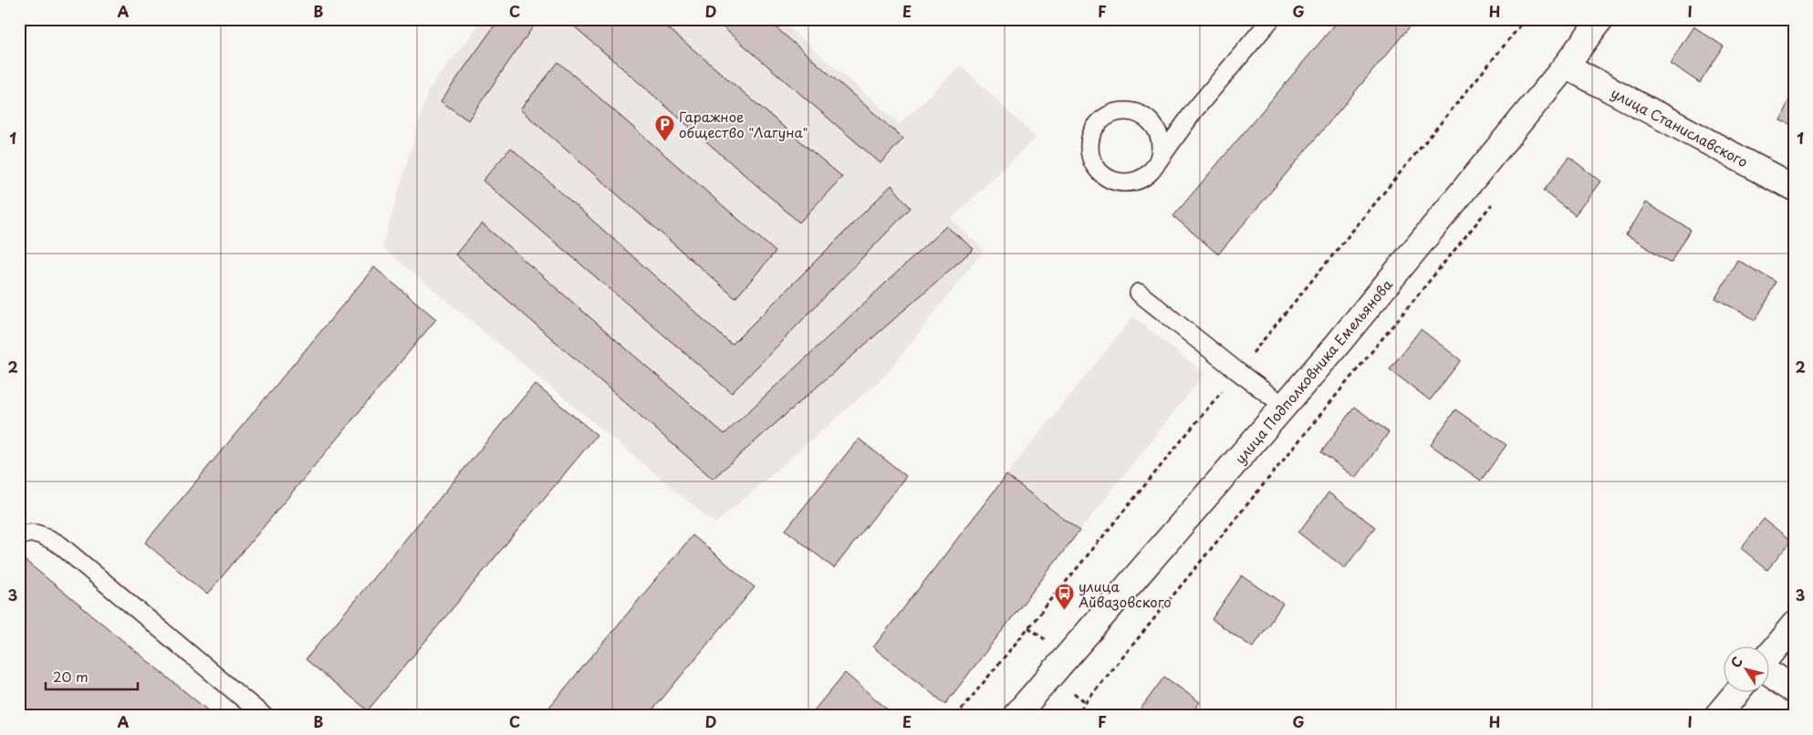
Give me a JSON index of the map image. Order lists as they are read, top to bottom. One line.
{"streets":{"main road":["улица Станиславского","улица Подполковника Емельянова"]},"crossings":[["улица Станиславского","улица Подполковника Емельянова"]],"places":{"parking":["Гаражное общество \"Лагуна\""],"bus stop":["улица Айвазовского"]},"scale_bar":"20 m","north":"top left","grid":{"columns":["A","B","C","D","E","F","G","H","I"],"rows":["1","2","3"]}}
